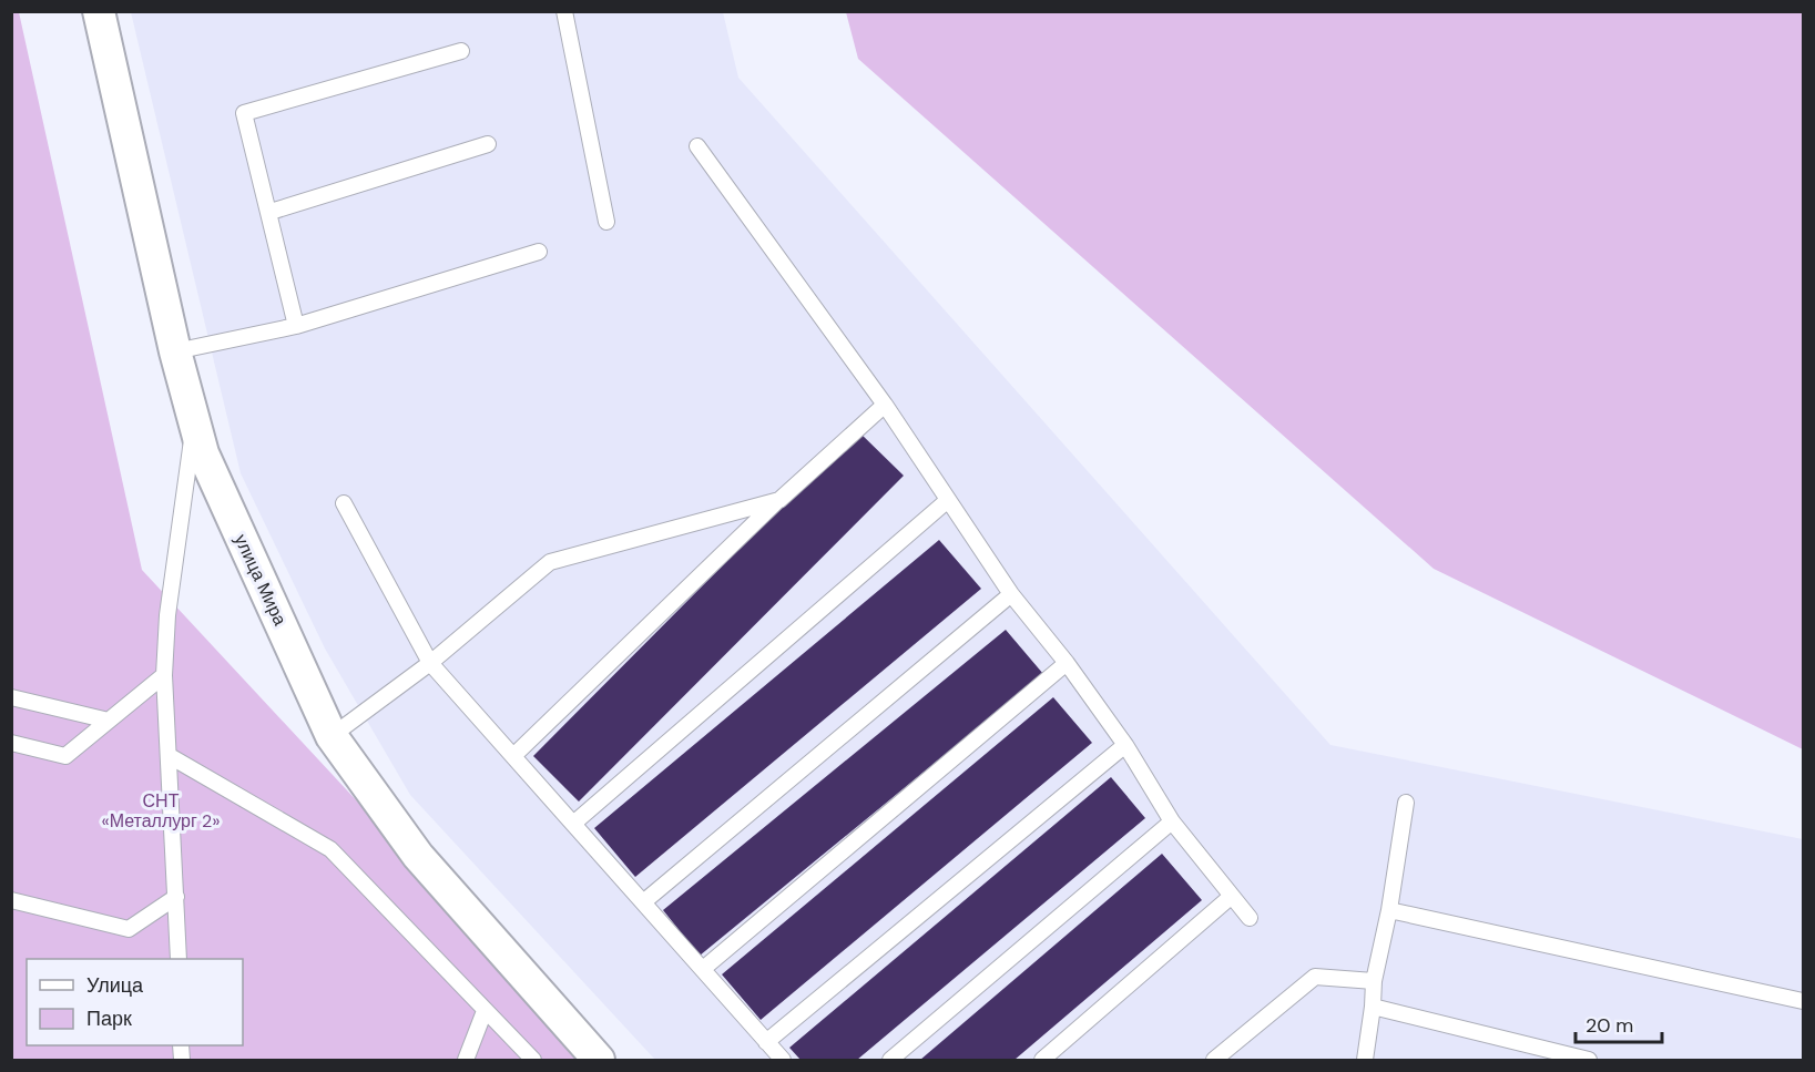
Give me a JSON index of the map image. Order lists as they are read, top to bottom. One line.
{"streets":{"street":["улица Мира"]},"parks":["СНТ «Металлург 2»"],"legend":["Улица","Парк"],"scale_bar":"20 m"}
